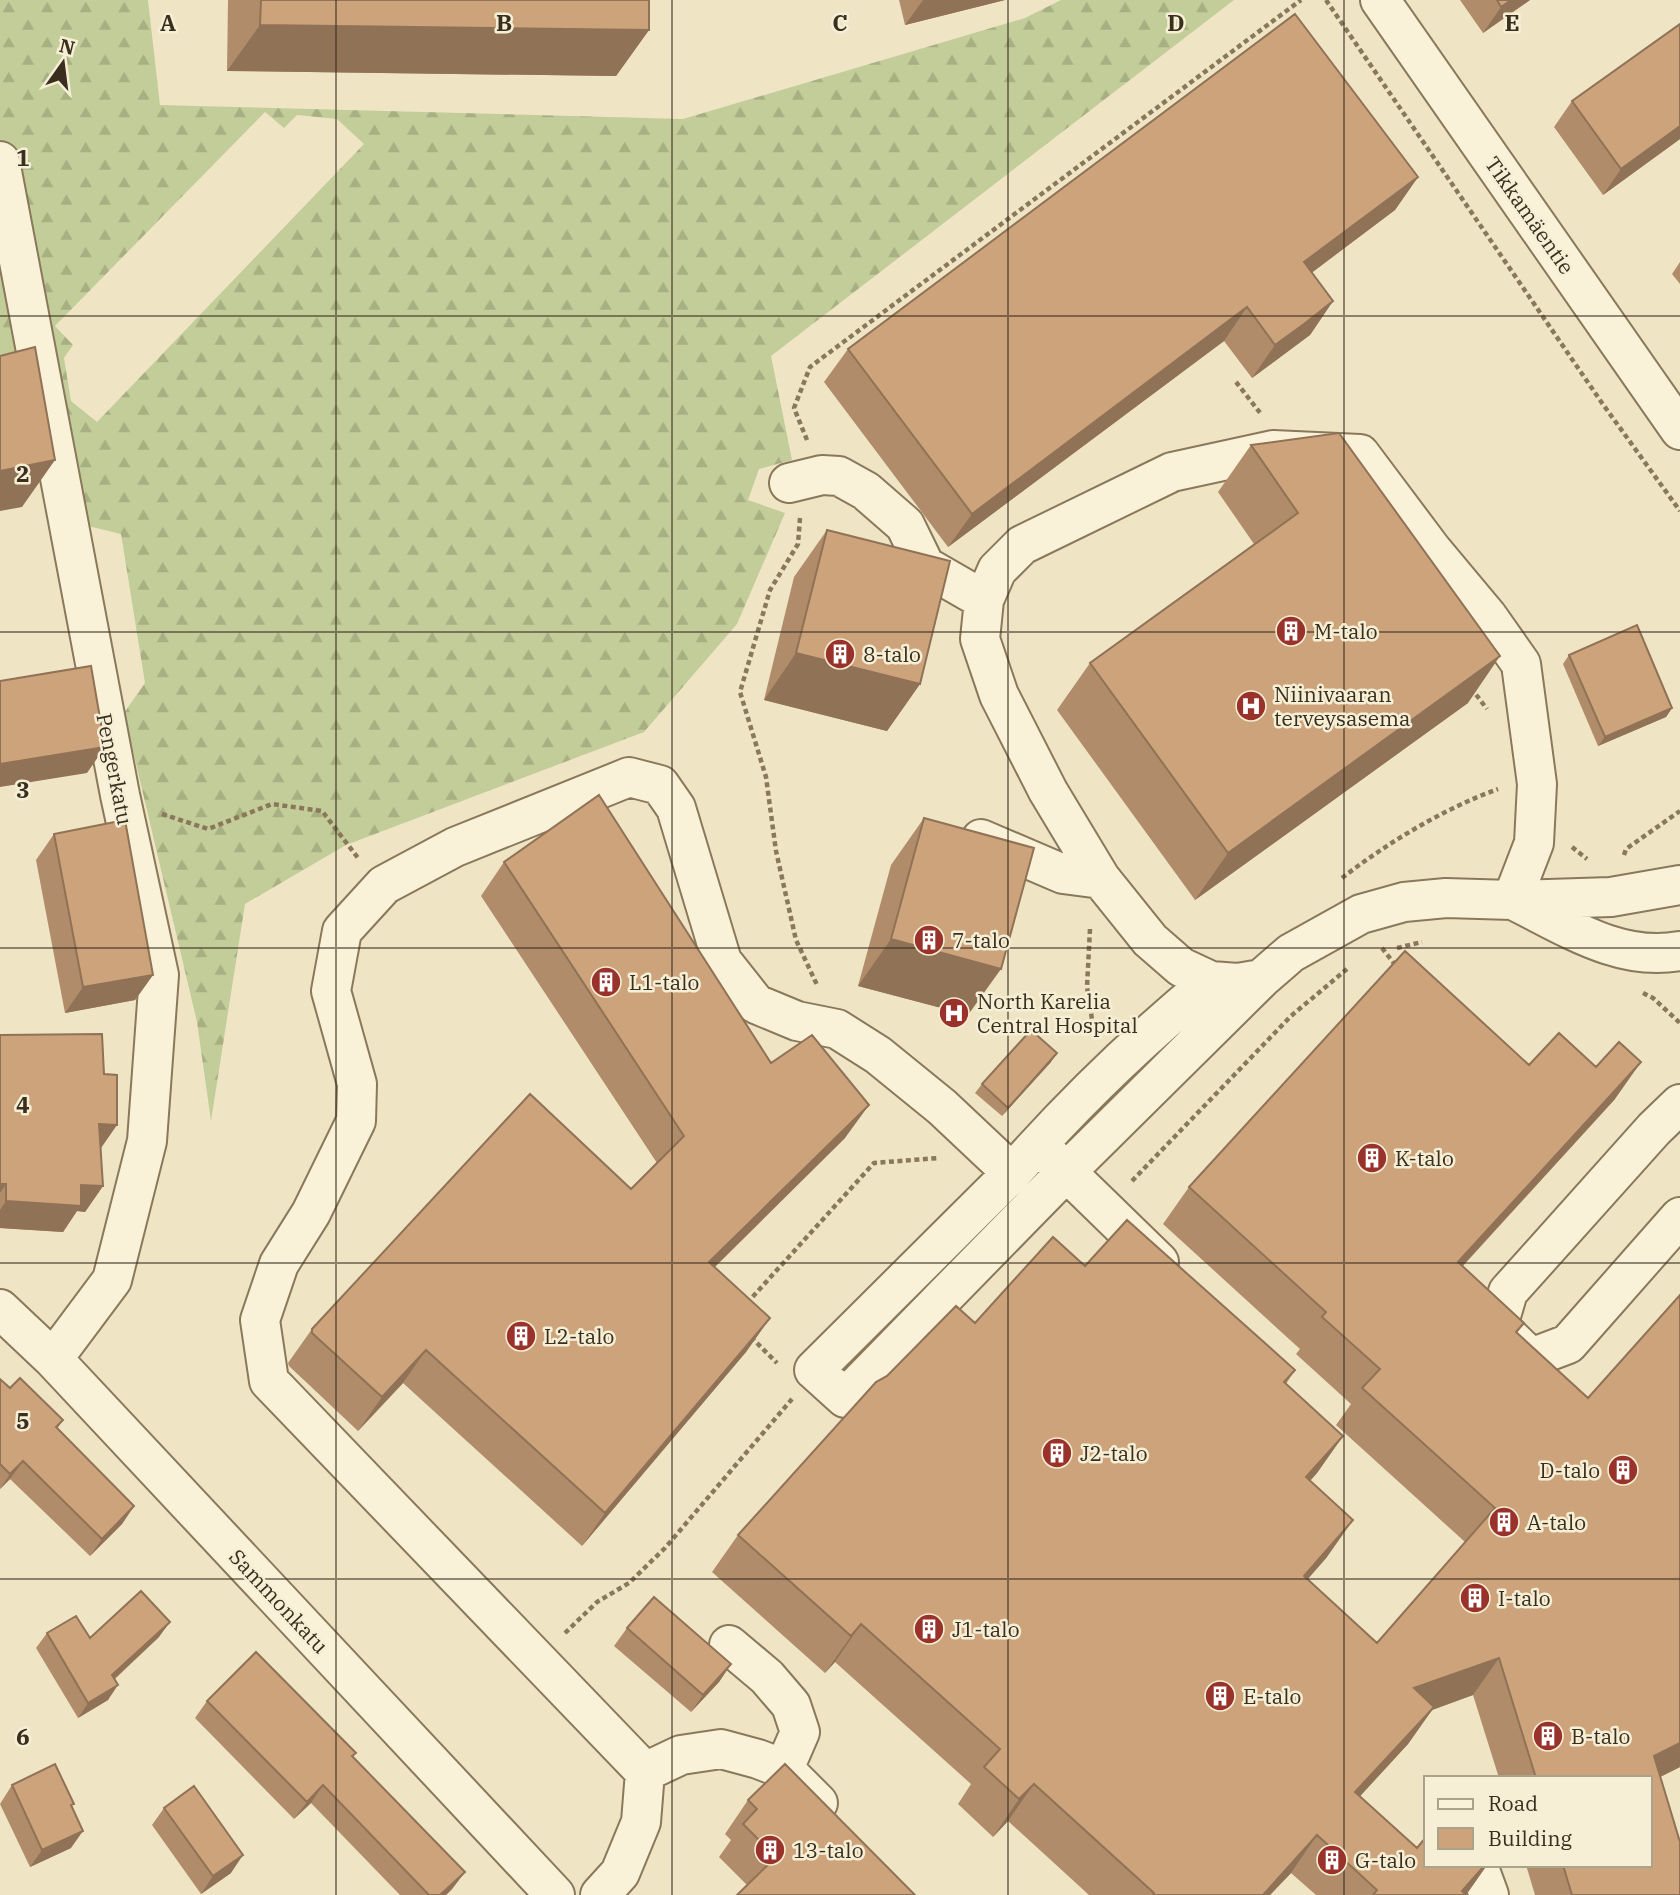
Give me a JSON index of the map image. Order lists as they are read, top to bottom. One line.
{"streets":{"street":["Tikkamäentie","Pengerkatu","Sammonkatu"]},"crossings":[["Pengerkatu","Sammonkatu"]],"places":{"building":["M-talo","8-talo","7-talo","L1-talo","K-talo","L2-talo","J2-talo","D-talo","A-talo","I-talo","J1-talo","E-talo","B-talo","13-talo","G-talo"],"hospital":["Niinivaaran terveysasema","North Karelia Central Hospital"]},"legend":["Road","Building"],"north":"top","grid":{"columns":["A","B","C","D","E"],"rows":["1","2","3","4","5","6"]}}
